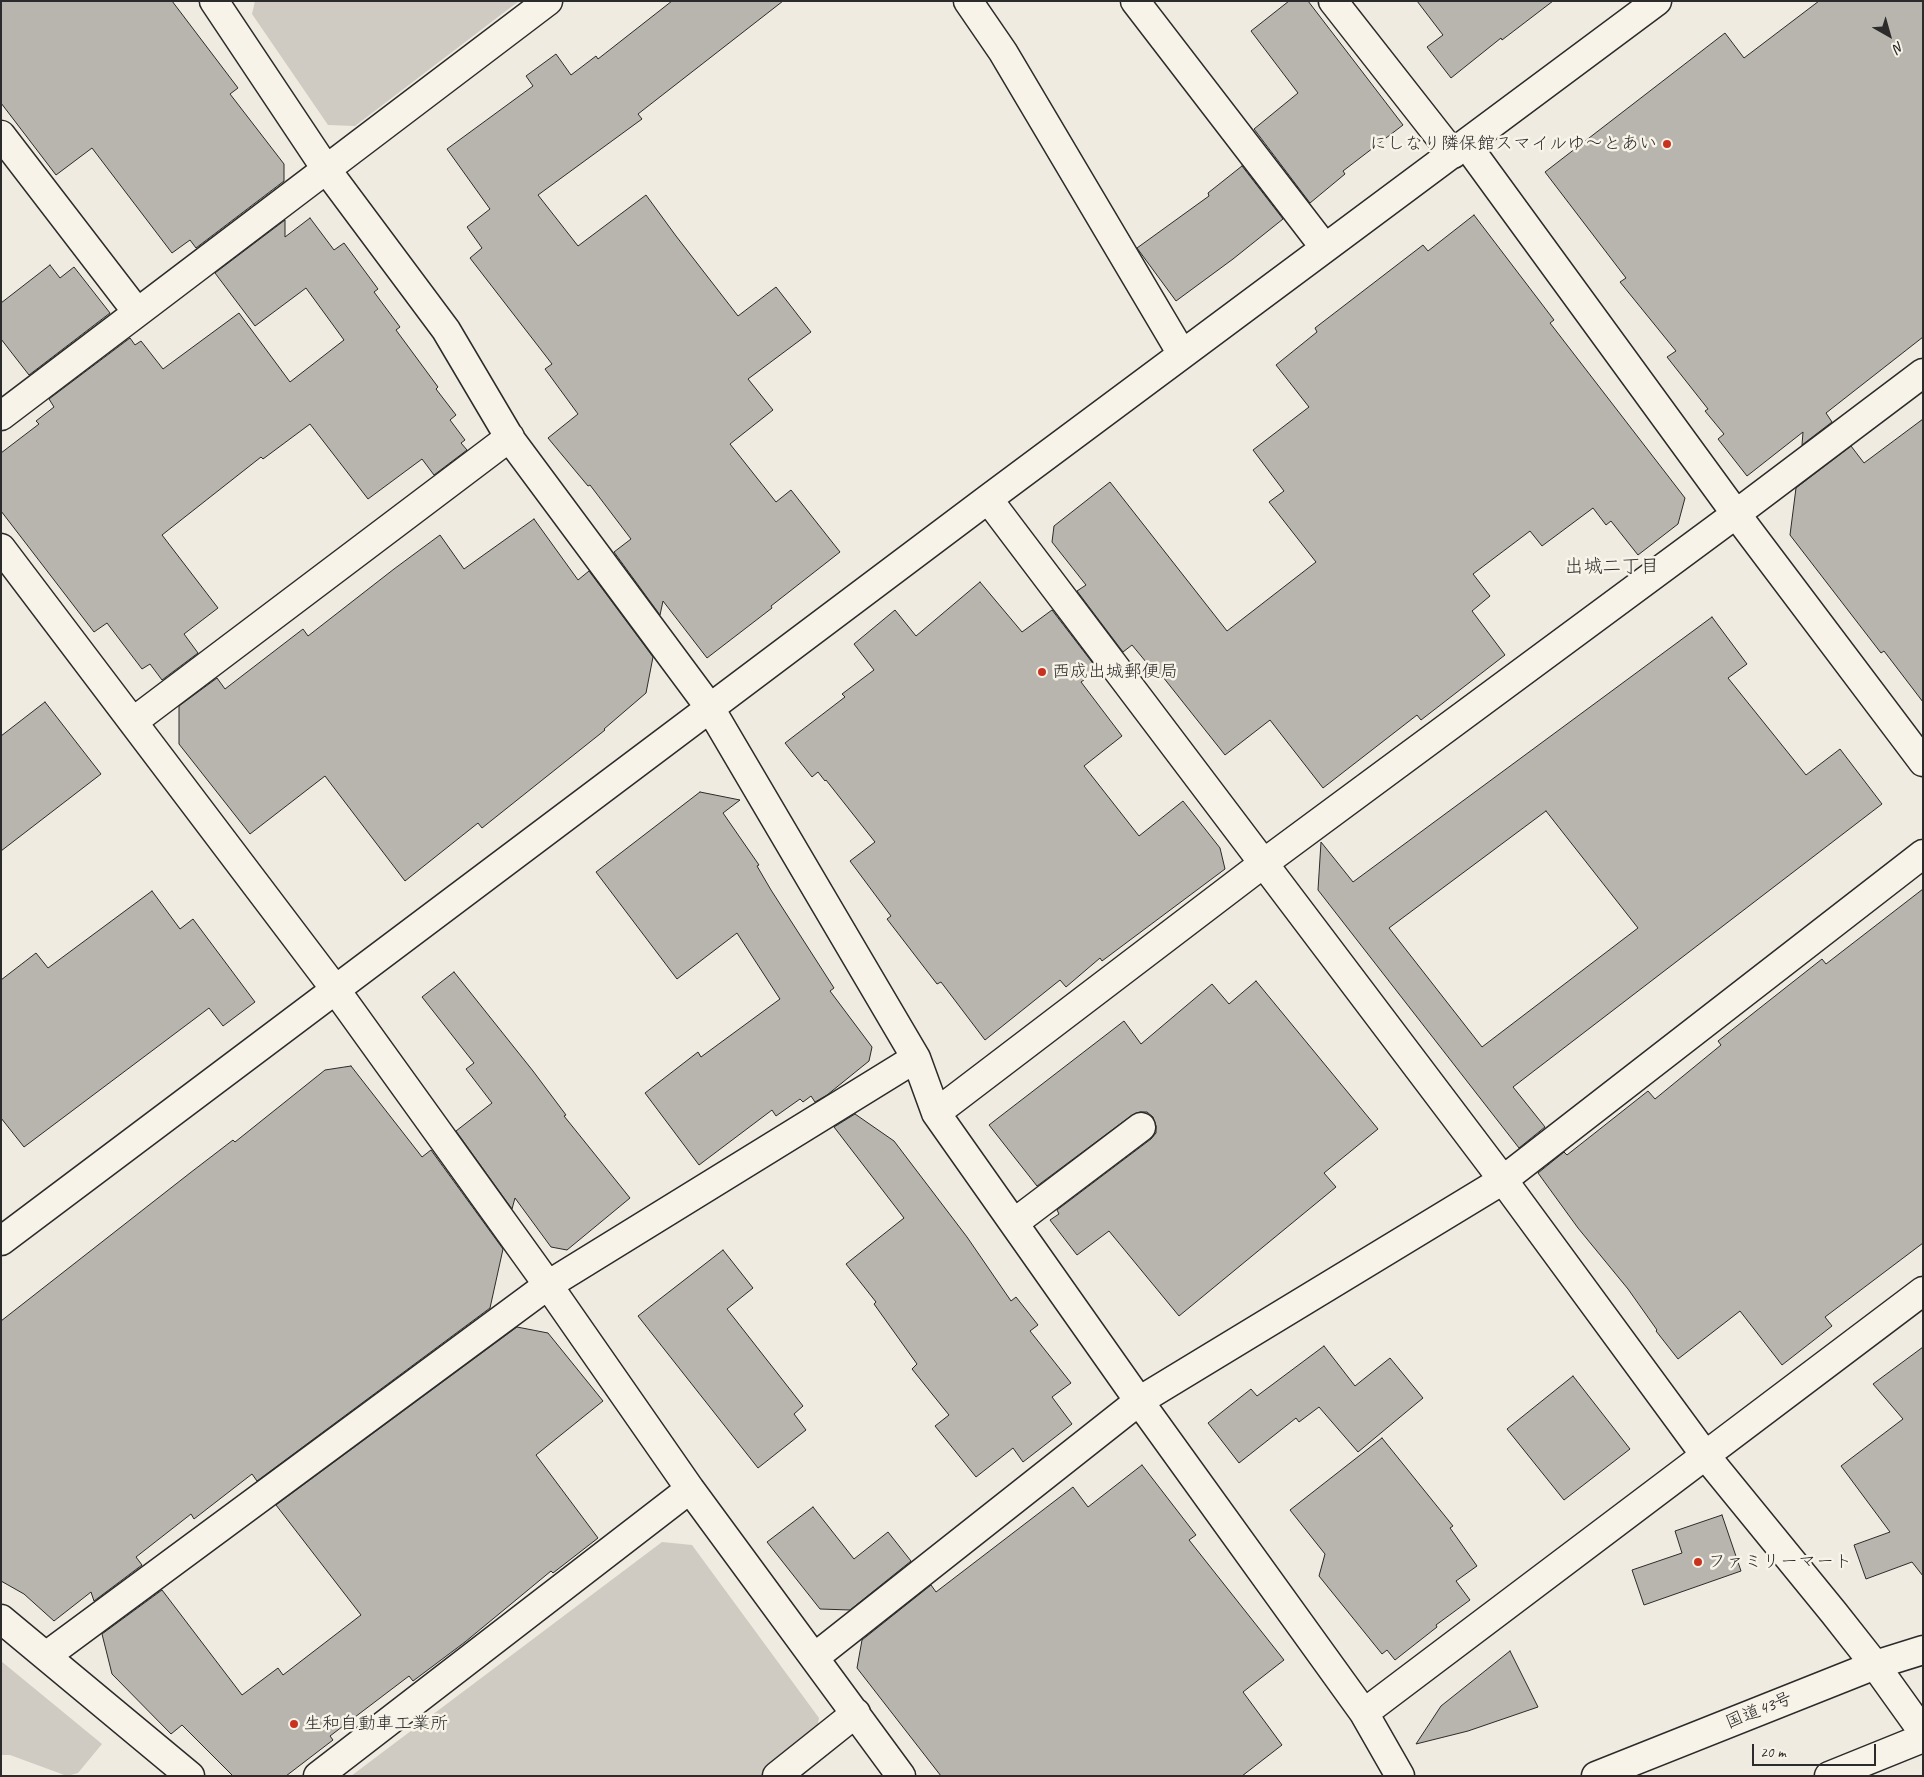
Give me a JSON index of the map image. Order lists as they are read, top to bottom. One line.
{"streets":{"main road":["国道43号"]},"districts":["出城二丁目"],"places":["にしなり隣保館スマイルゆ～とあい","西成出城郵便局","ファミリーマート","生和自動車工業所"],"scale_bar":"20 m","north":"bottom right"}
